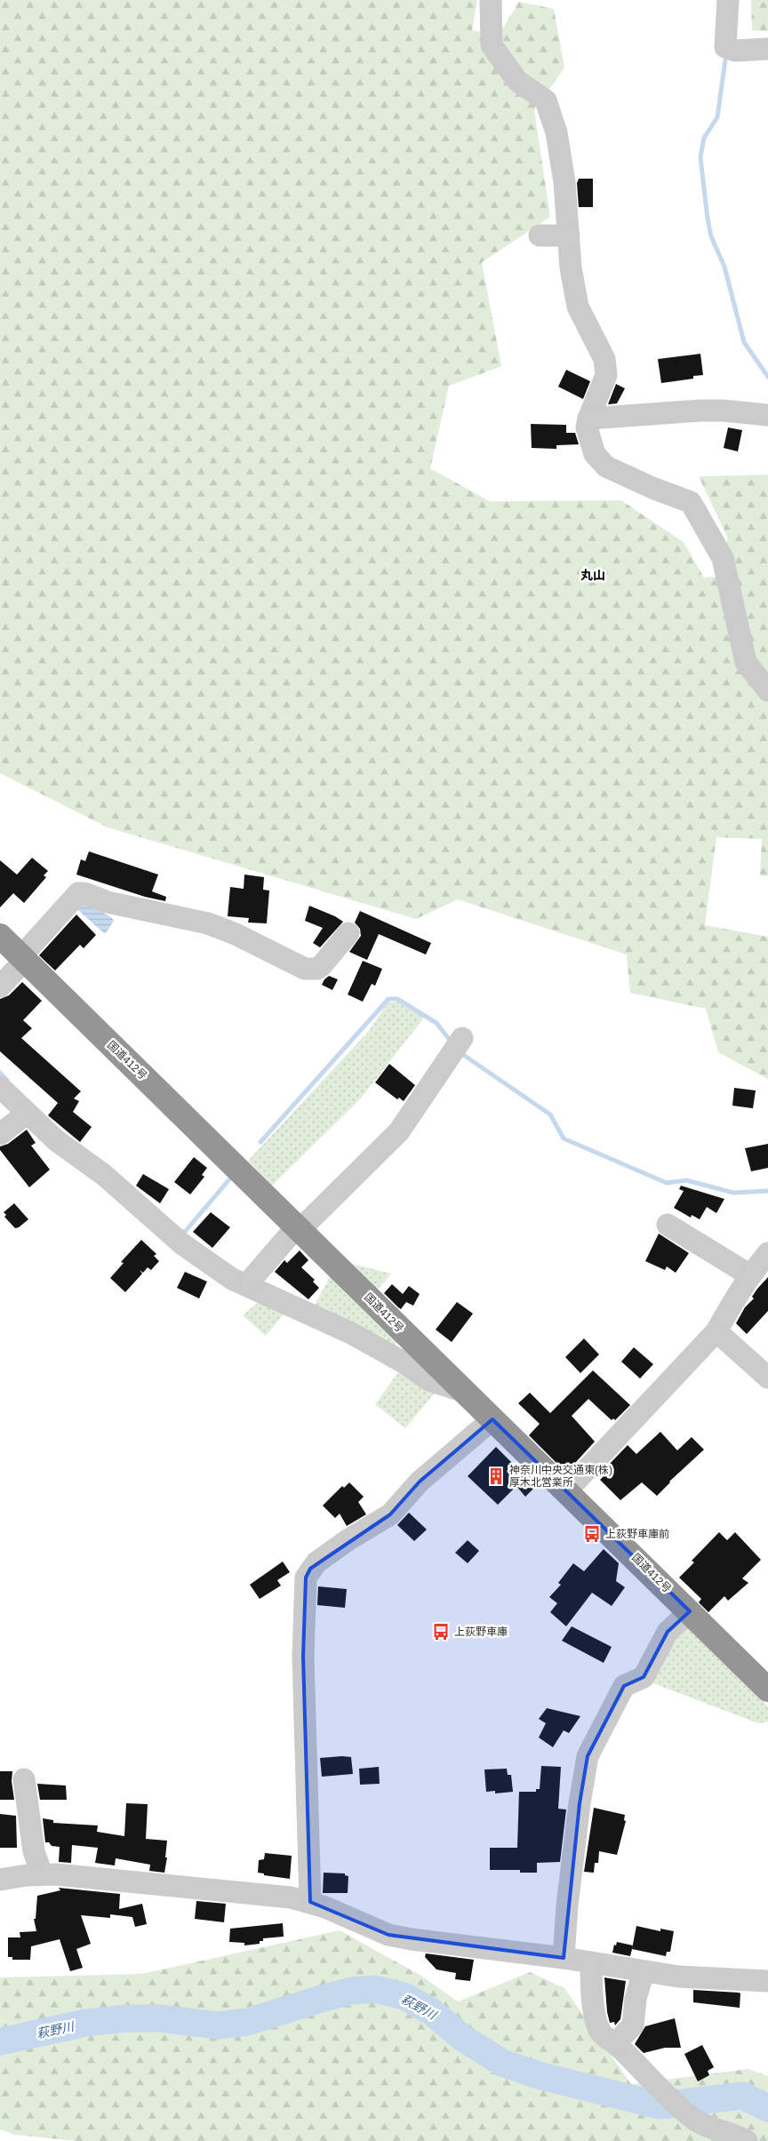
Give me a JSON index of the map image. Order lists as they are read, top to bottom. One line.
{"streets":{"highway":["国道412号"]},"districts":["丸山"],"water":["萩野川"],"places":{"building":["神奈川中央交通東(株) 厚木北営業所"],"bus stop":["上荻野車庫前","上荻野車庫"]}}
